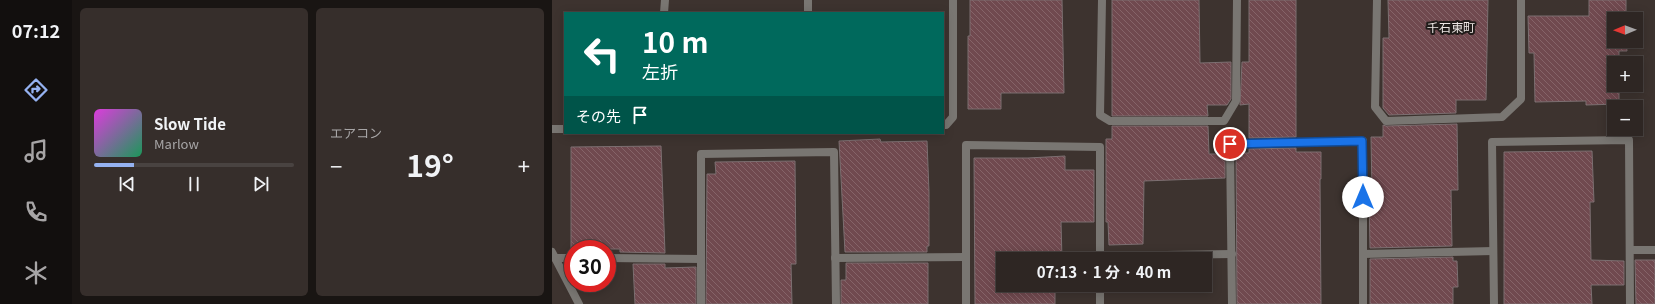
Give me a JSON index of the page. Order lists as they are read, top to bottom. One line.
{"districts":["千石東町"],"north":"left","page":{"tabs":"07:12","tile":"エアコン","map_buttons":["+","−"],"turn":["10 m","左折"],"then":"その先","song":["Slow Tide","Marlow"],"heat":["−","19°","+"],"limit":"30","trip":"07:13 · 1 分 · 40 m"}}
